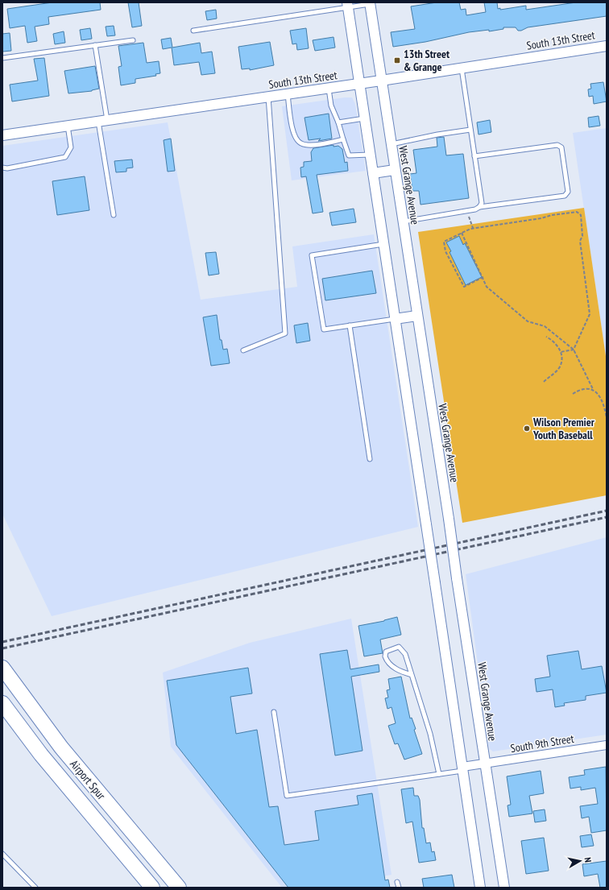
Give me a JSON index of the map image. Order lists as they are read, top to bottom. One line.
{"streets":{"highway":["Airport Spur"],"street":["South 13th Street","West Grange Avenue","South 9th Street"]},"crossings":[["South 13th Street","West Grange Avenue"],["West Grange Avenue","South 9th Street"]],"places":{"transit":["13th Street & Grange"],"other":["Wilson Premier Youth Baseball"]},"north":"right"}
